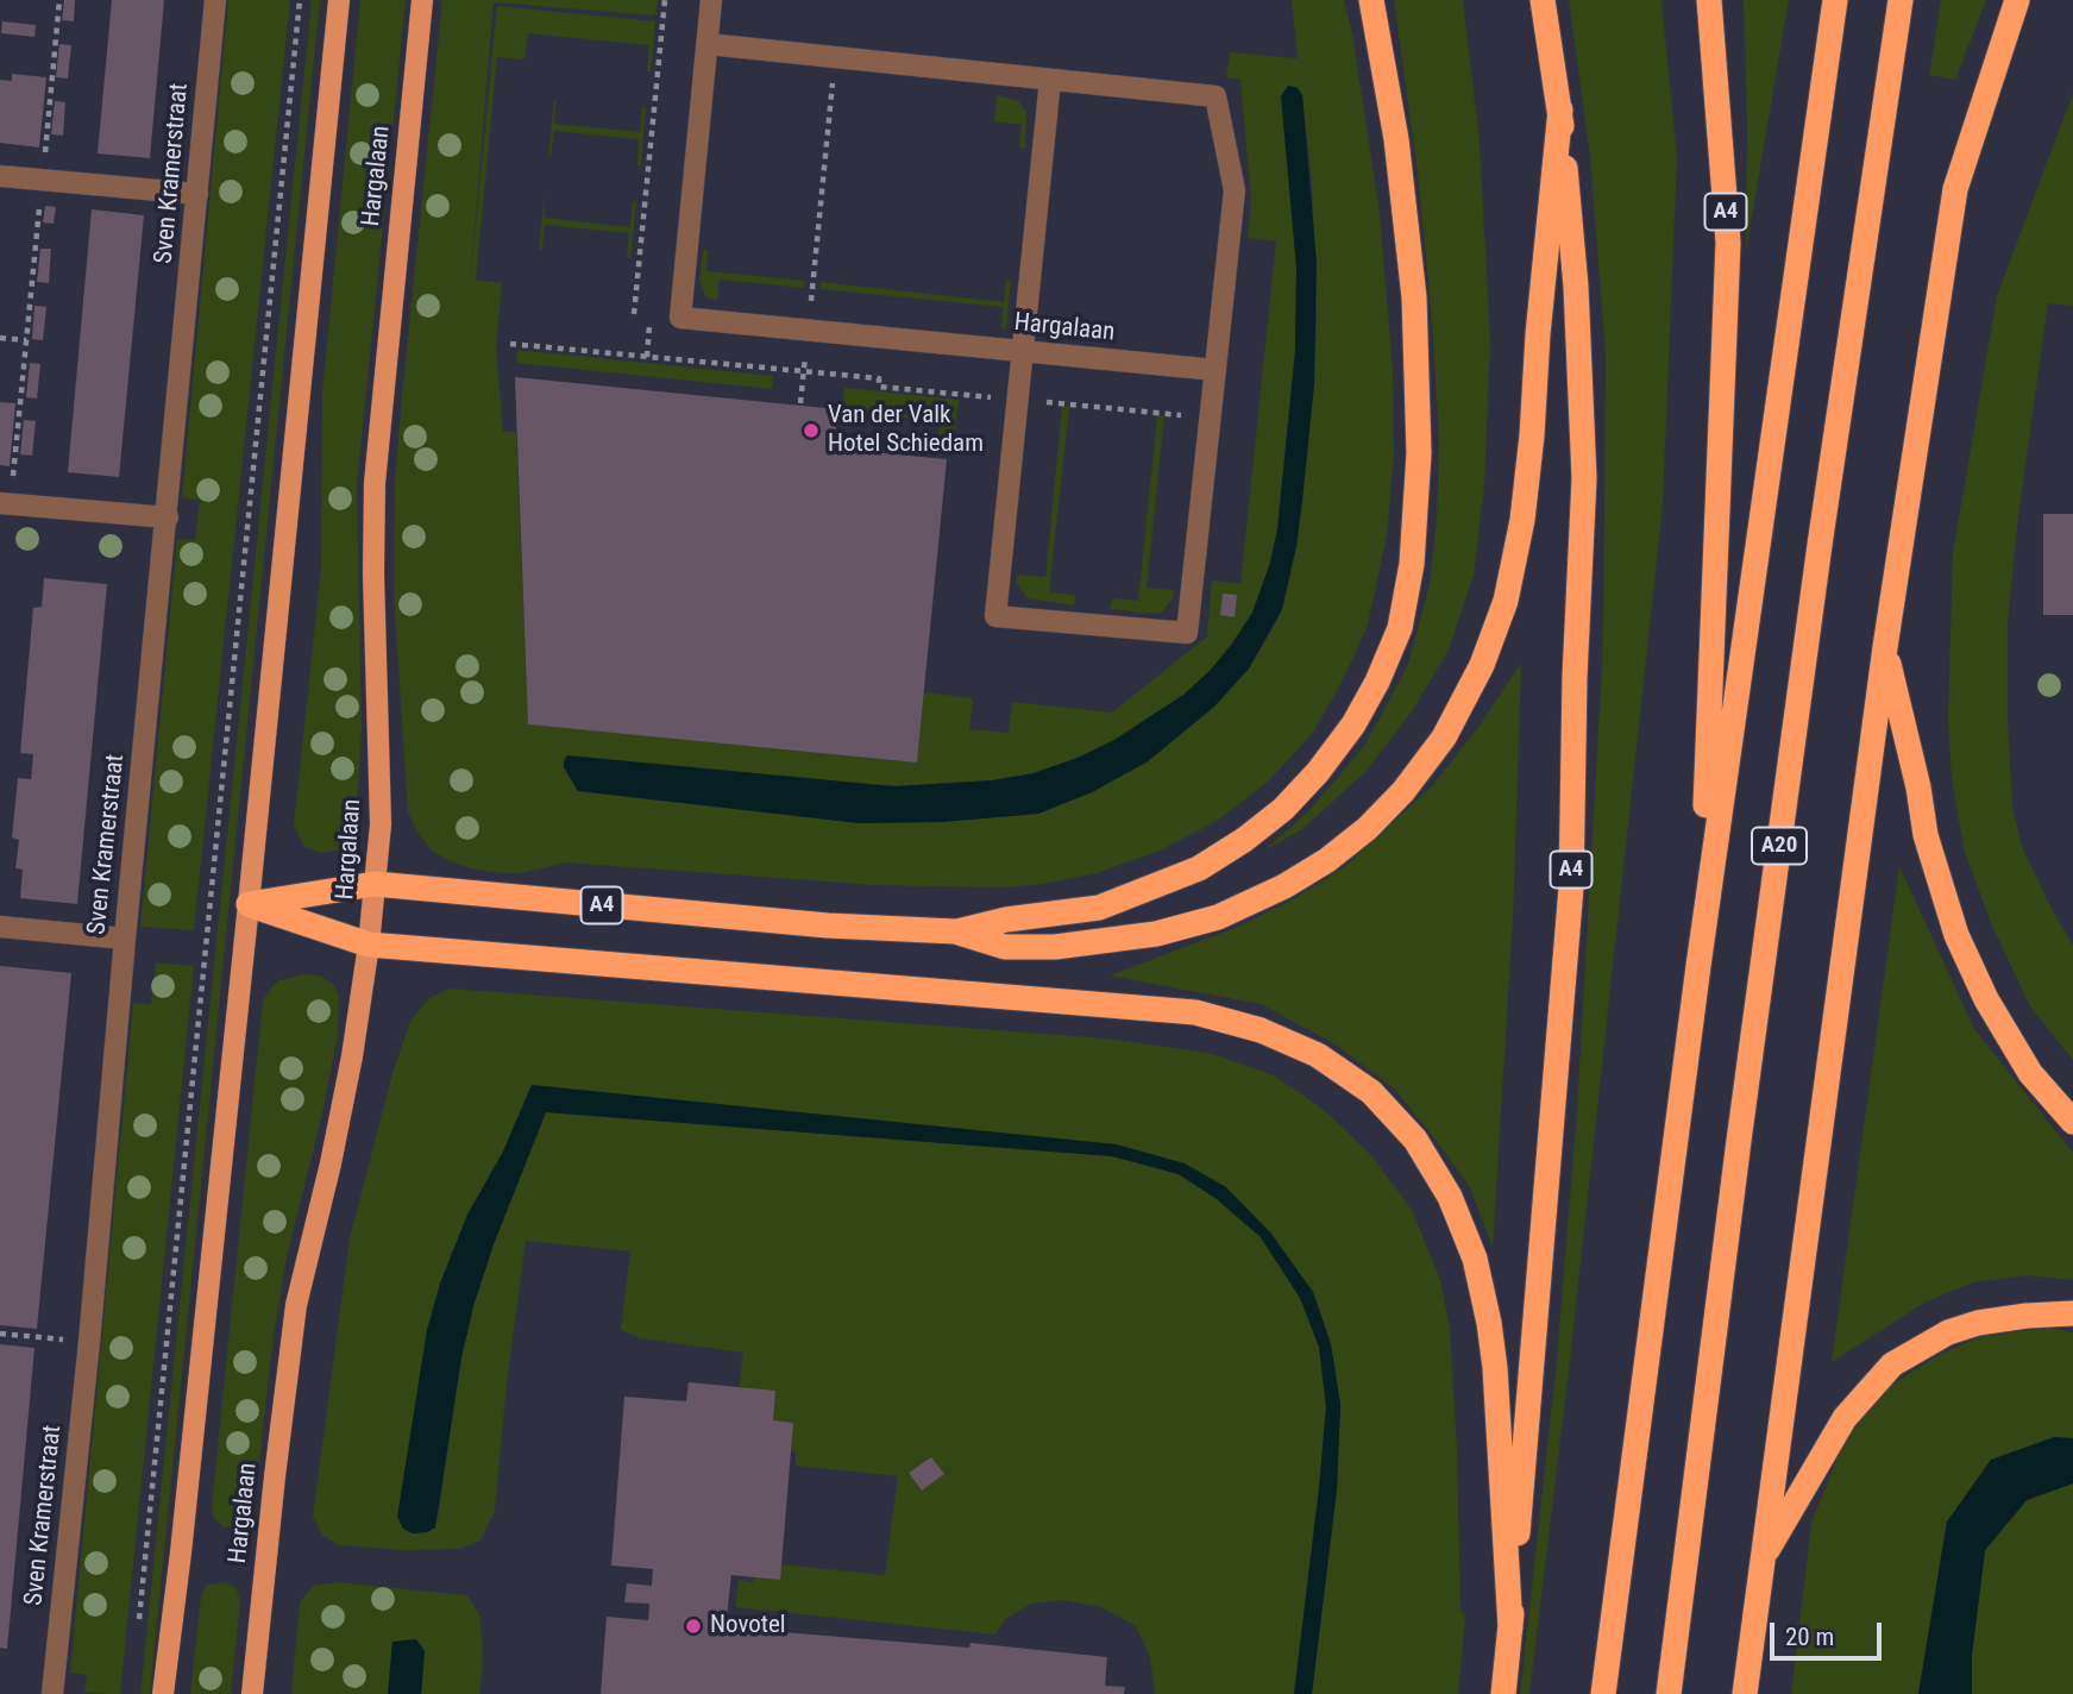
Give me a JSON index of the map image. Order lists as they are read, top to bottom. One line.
{"streets":{"highway":["A4","A20"],"main road":["Hargalaan"],"street":["Sven Kramerstraat"]},"crossings":[["Hargalaan","A4"],["A4","A20"]],"places":["Van der Valk Hotel Schiedam","Novotel"],"scale_bar":"20 m"}
